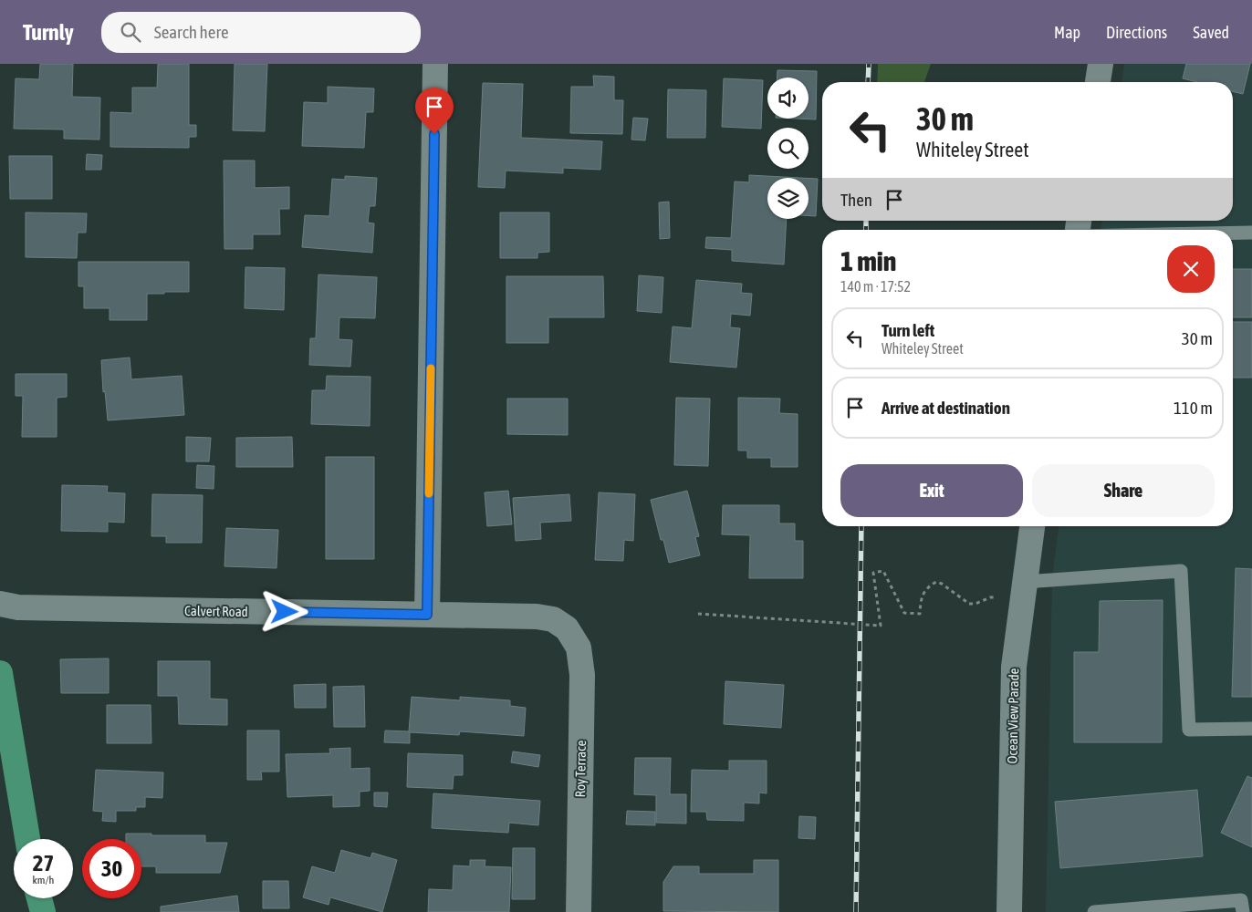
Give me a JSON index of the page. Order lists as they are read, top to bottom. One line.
{"streets":{"street":["Calvert Road","Ocean View Parade","Roy Terrace"]},"crossings":[["Calvert Road","Roy Terrace"]],"page":{"header":"Turnly","search":"Search here","nav":["Map","Directions","Saved"],"turn":["30 m","Whiteley Street"],"then":"Then","heading":["1 min","140 m · 17:52"],"list":[{"name":"Turn left","note":"Whiteley Street","value":"30 m"},{"name":"Arrive at destination","value":"110 m"}],"buttons":["Exit","Share"],"speed":"27 km/h","limit":"30"}}
